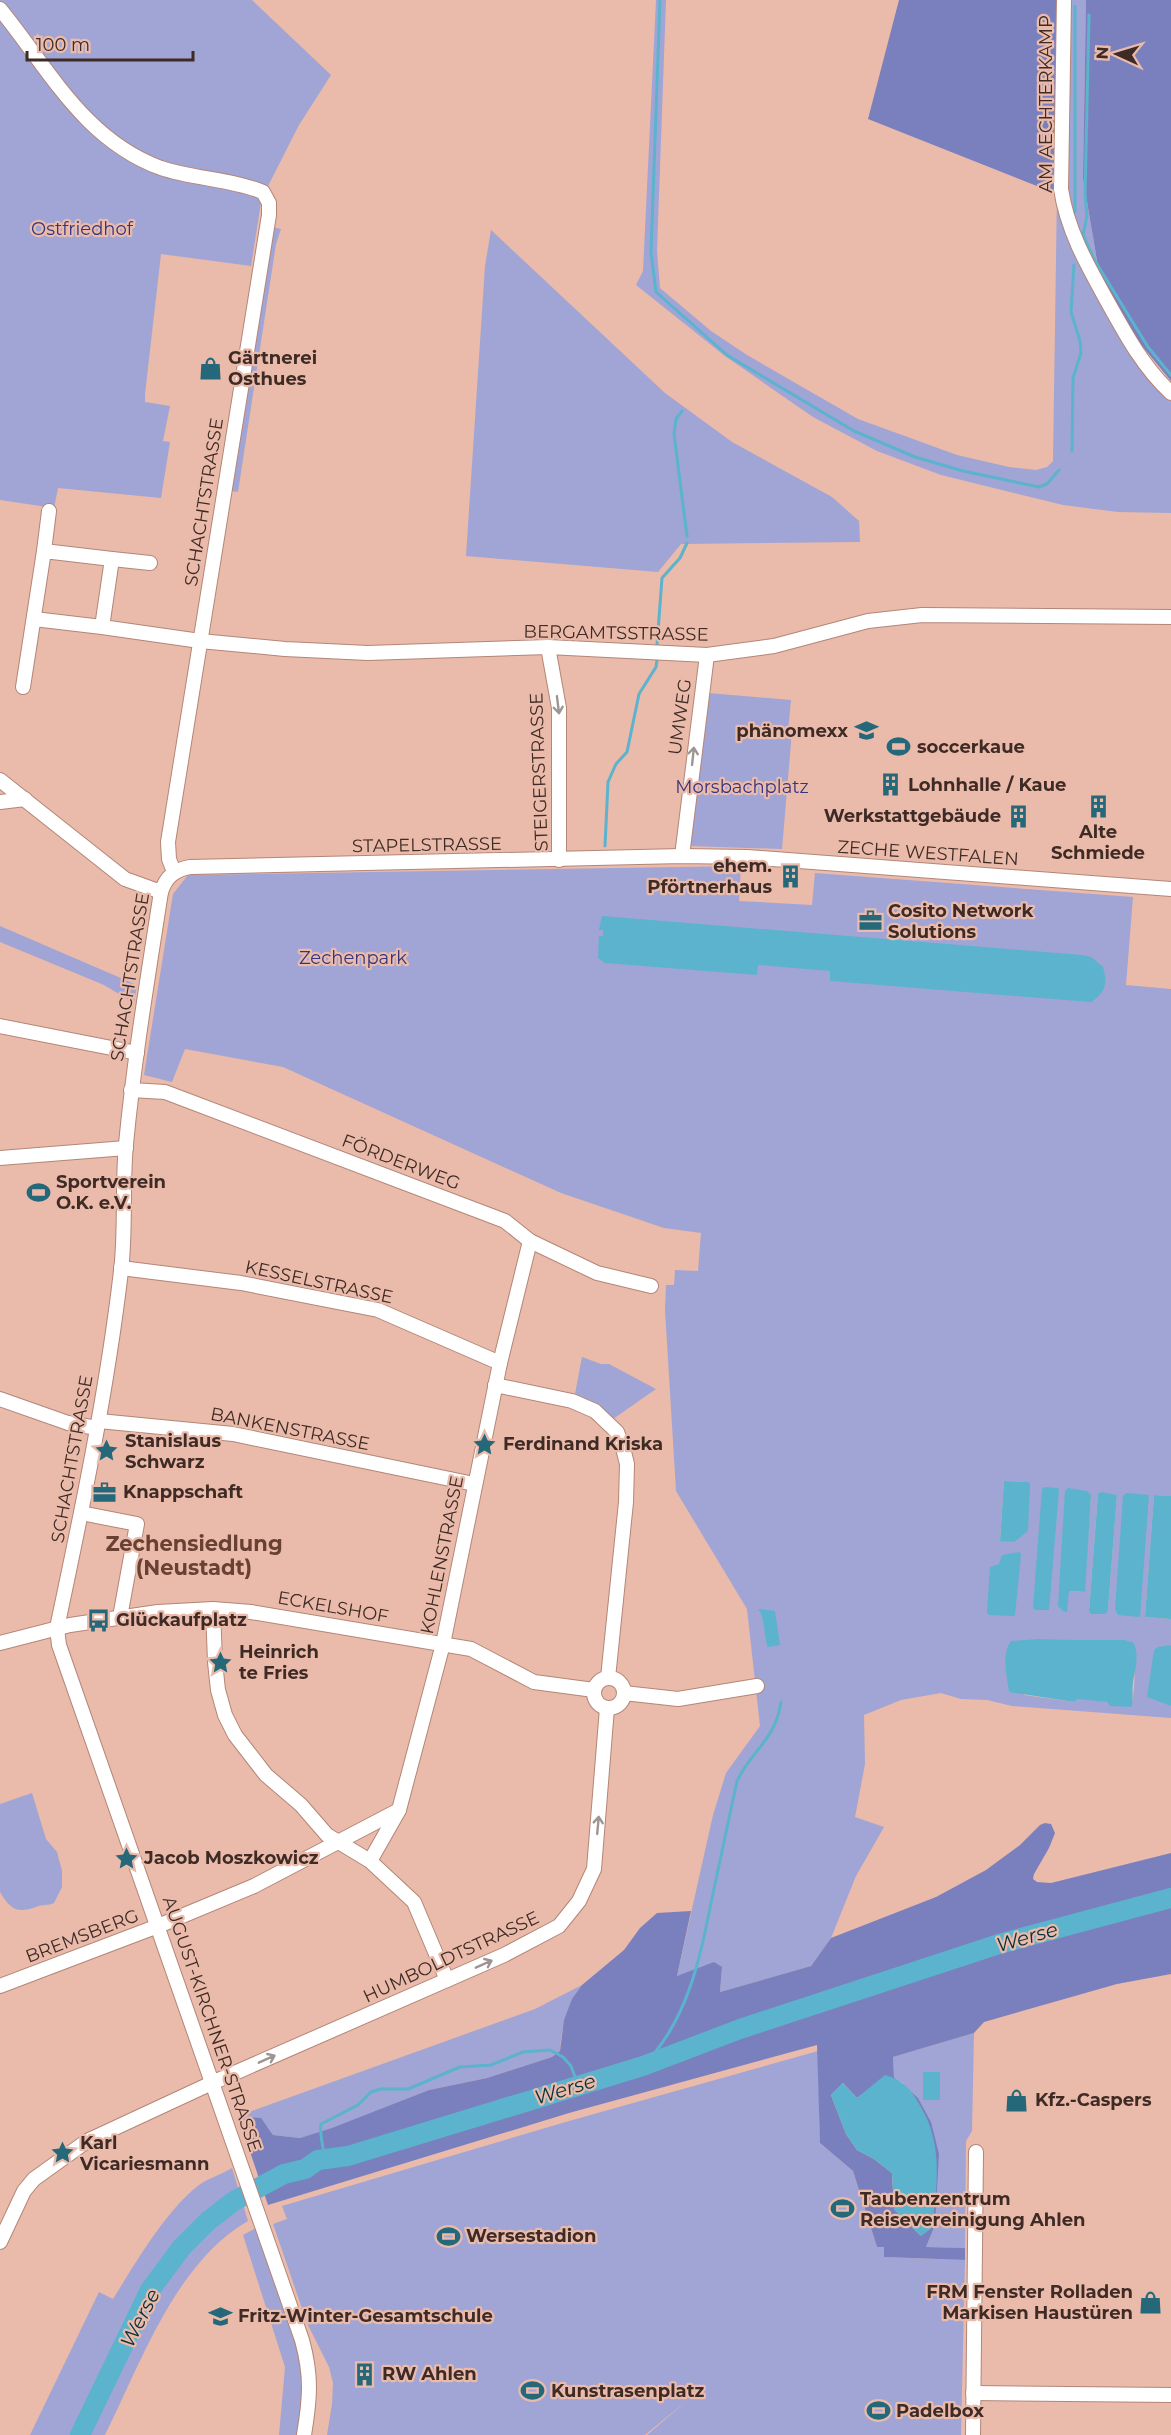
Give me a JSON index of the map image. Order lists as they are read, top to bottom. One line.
{"streets":{"street":["AM AECHTERKAMP","SCHACHTSTRASSE","BERGAMTSSTRASSE","UMWEG","STEIGERSTRASSE","STAPELSTRASSE","ZECHE WESTFALEN","FÖRDERWEG","KESSELSTRASSE","BANKENSTRASSE","KOHLENSTRASSE","ECKELSHOF","BREMSBERG","HUMBOLDTSTRASSE","AUGUST-KIRCHNER-STRASSE"]},"crossings":[["SCHACHTSTRASSE","BERGAMTSSTRASSE"],["SCHACHTSTRASSE","STAPELSTRASSE"],["SCHACHTSTRASSE","FÖRDERWEG"],["SCHACHTSTRASSE","KESSELSTRASSE"],["SCHACHTSTRASSE","BANKENSTRASSE"],["SCHACHTSTRASSE","ECKELSHOF"],["SCHACHTSTRASSE","AUGUST-KIRCHNER-STRASSE"],["BERGAMTSSTRASSE","UMWEG"],["BERGAMTSSTRASSE","STEIGERSTRASSE"],["UMWEG","STAPELSTRASSE"],["UMWEG","ZECHE WESTFALEN"],["STEIGERSTRASSE","STAPELSTRASSE"],["STAPELSTRASSE","ZECHE WESTFALEN"],["FÖRDERWEG","KOHLENSTRASSE"],["KESSELSTRASSE","KOHLENSTRASSE"],["BANKENSTRASSE","KOHLENSTRASSE"],["KOHLENSTRASSE","ECKELSHOF"],["ECKELSHOF","HUMBOLDTSTRASSE"],["ECKELSHOF","AUGUST-KIRCHNER-STRASSE"],["BREMSBERG","AUGUST-KIRCHNER-STRASSE"],["HUMBOLDTSTRASSE","AUGUST-KIRCHNER-STRASSE"]],"one_way":["UMWEG","STEIGERSTRASSE","HUMBOLDTSTRASSE"],"districts":["Zechensiedlung (Neustadt)"],"water":["Werse"],"parks":["Ostfriedhof","Morsbachplatz","Zechenpark"],"places":{"shop":["Gärtnerei Osthues","Kfz.-Caspers","FRM Fenster Rolladen Markisen Haustüren"],"school or university":["phänomexx","Fritz-Winter-Gesamtschule"],"sports":["soccerkaue","Sportverein O.K. e.V.","Taubenzentrum Reisevereinigung Ahlen","Wersestadion","Kunstrasenplatz","Padelbox"],"building":["Lohnhalle / Kaue","Alte Schmiede","Werkstattgebäude","ehem. Pförtnerhaus","RW Ahlen"],"office":["Cosito Network Solutions","Knappschaft"],"place":["Ferdinand Kriska","Stanislaus Schwarz","Heinrich te Fries","Jacob Moszkowicz","Karl Vicariesmann"],"bus stop":["Glückaufplatz"]},"scale_bar":"100 m","north":"left"}
